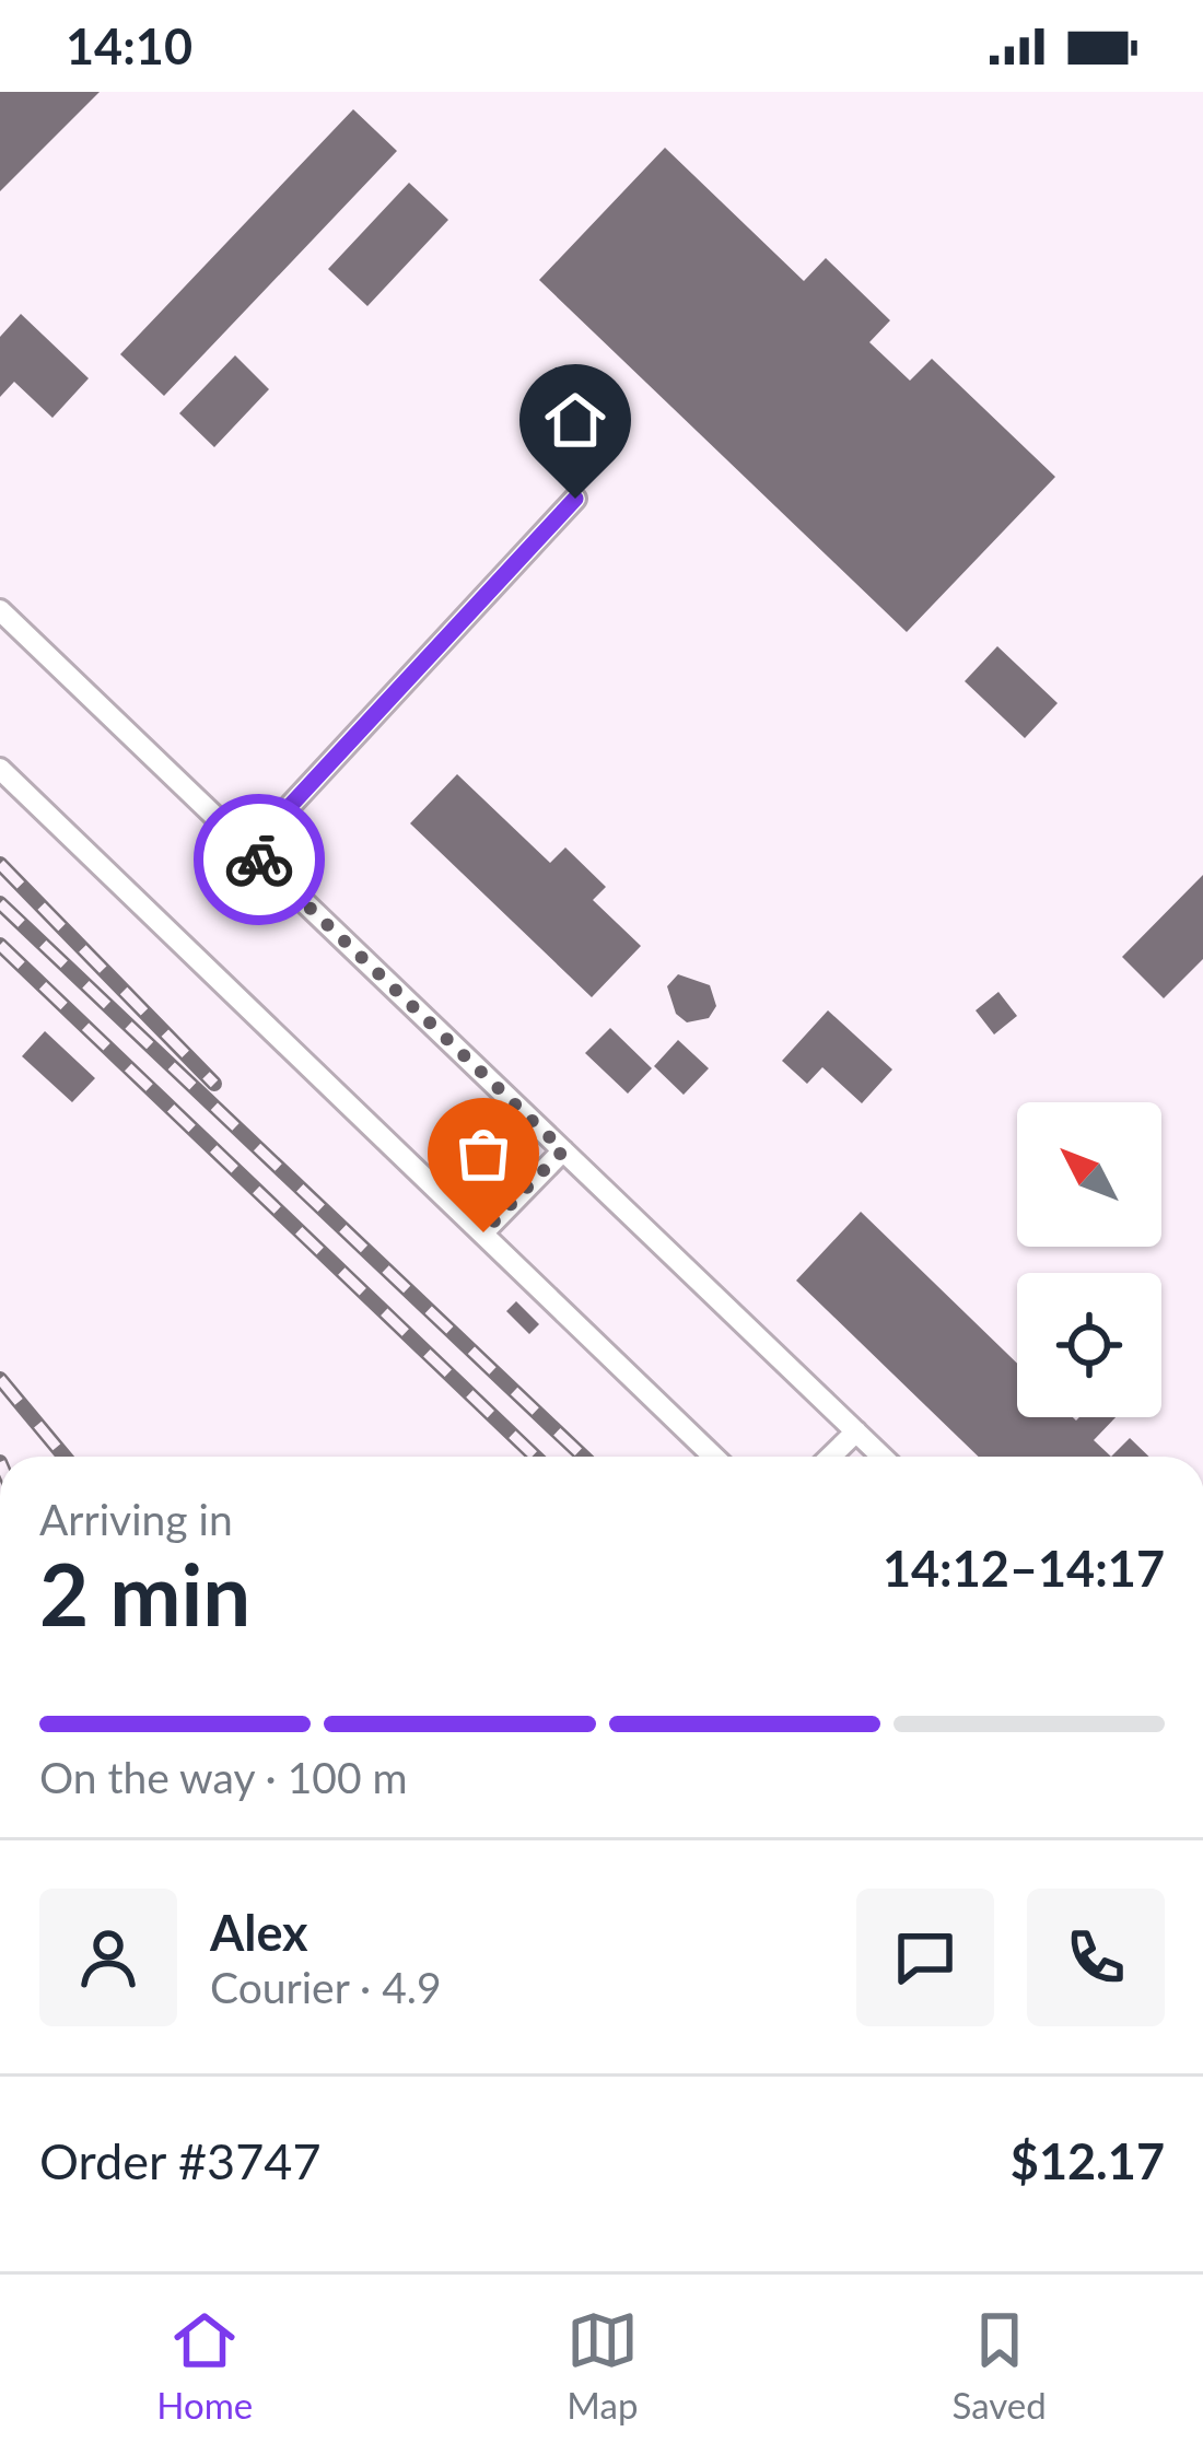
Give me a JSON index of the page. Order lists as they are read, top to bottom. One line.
{"north":"top left","page":{"status":"14:10","heading":["2 min","Arriving in","14:12–14:17"],"panel":["Alex","Courier · 4.9","Order #3747","$12.17"],"bar":"On the way · 100 m","tabs":["Home","Map","Saved"]}}
